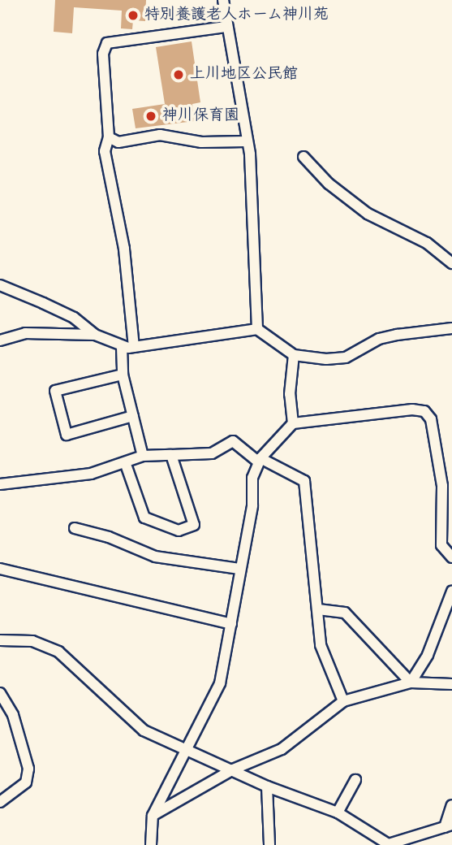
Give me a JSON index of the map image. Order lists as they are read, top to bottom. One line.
{"places":["特別養護老人ホーム神川苑","上川地区公民館","神川保育園"]}
